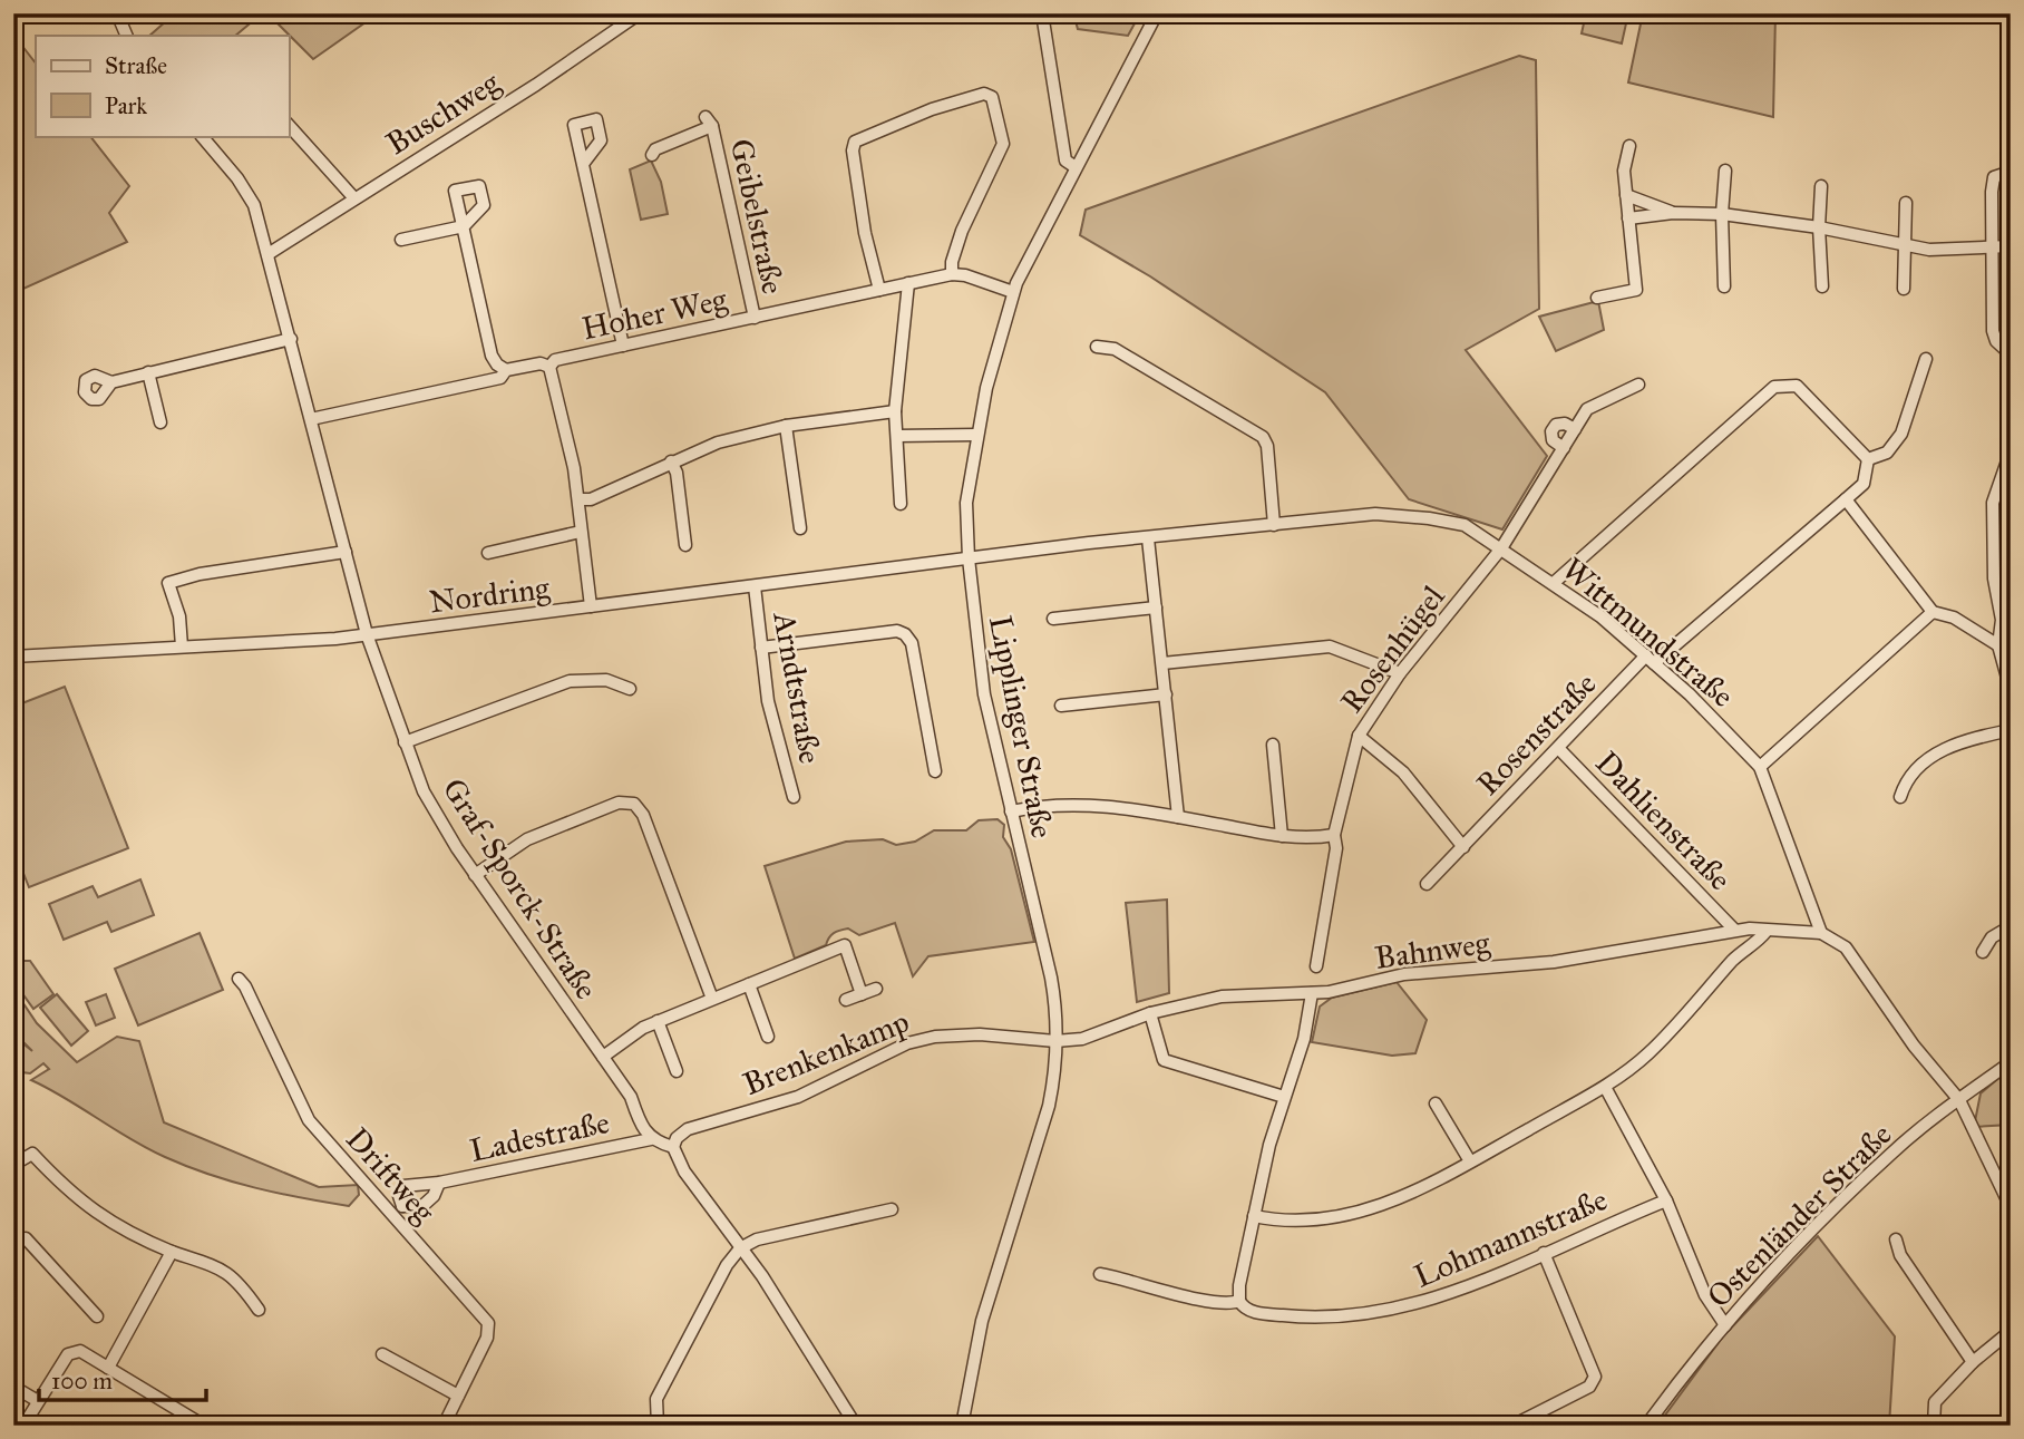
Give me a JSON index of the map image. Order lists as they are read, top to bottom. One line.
{"streets":{"street":["Buschweg","Geibelstraße","Hoher Weg","Nordring","Wittmundstraße","Rosenhügel","Arndtstraße","Lipplinger Straße","Rosenstraße","Dahlienstraße","Graf-Sporck-Straße","Bahnweg","Brenkenkamp","Ladestraße","Driftweg","Ostenländer Straße","Lohmannstraße"]},"crossings":[["Buschweg","Graf-Sporck-Straße"],["Geibelstraße","Hoher Weg"],["Hoher Weg","Lipplinger Straße"],["Hoher Weg","Graf-Sporck-Straße"],["Nordring","Wittmundstraße"],["Nordring","Arndtstraße"],["Nordring","Lipplinger Straße"],["Nordring","Graf-Sporck-Straße"],["Wittmundstraße","Rosenhügel"],["Wittmundstraße","Lipplinger Straße"],["Wittmundstraße","Rosenstraße"],["Wittmundstraße","Bahnweg"],["Lipplinger Straße","Bahnweg"],["Lipplinger Straße","Brenkenkamp"],["Rosenstraße","Dahlienstraße"],["Dahlienstraße","Bahnweg"],["Graf-Sporck-Straße","Ladestraße"],["Bahnweg","Brenkenkamp"],["Ladestraße","Driftweg"]],"legend":["Straße","Park"],"scale_bar":"100 m"}
